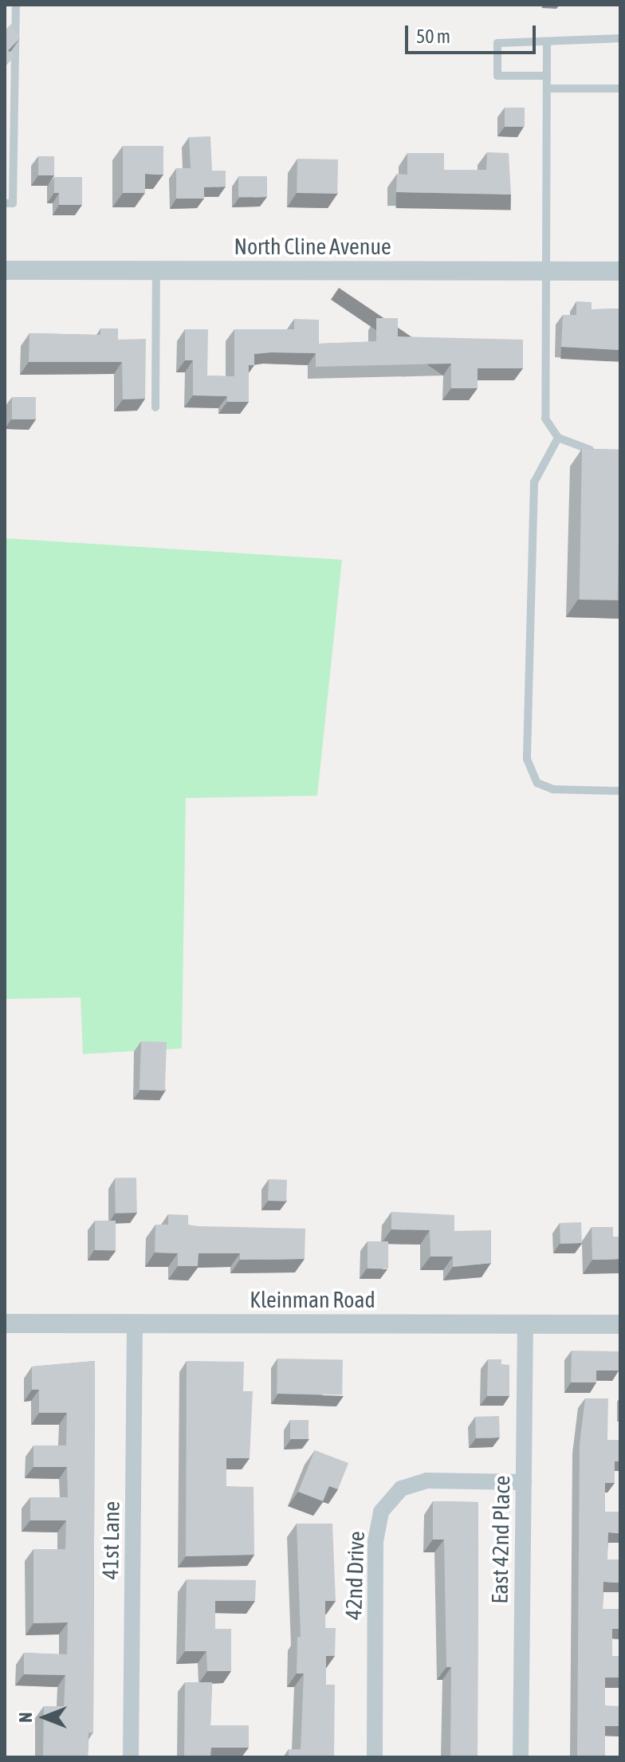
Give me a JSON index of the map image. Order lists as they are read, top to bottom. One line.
{"streets":{"street":["North Cline Avenue","Kleinman Road","East 42nd Place","41st Lane","42nd Drive"]},"crossings":[["Kleinman Road","East 42nd Place"],["Kleinman Road","41st Lane"],["East 42nd Place","42nd Drive"]],"scale_bar":"50 m","north":"left"}
